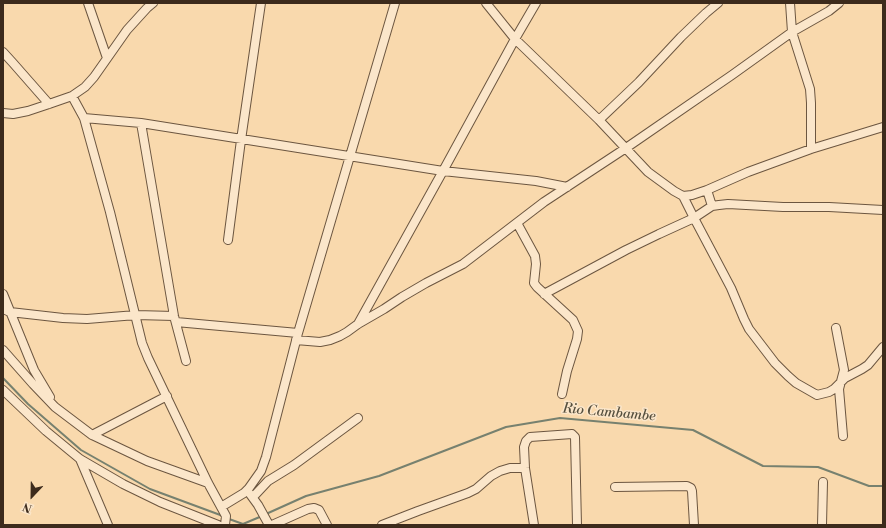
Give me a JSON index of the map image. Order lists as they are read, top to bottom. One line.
{"water":["Rio Cambambe"],"north":"bottom"}
